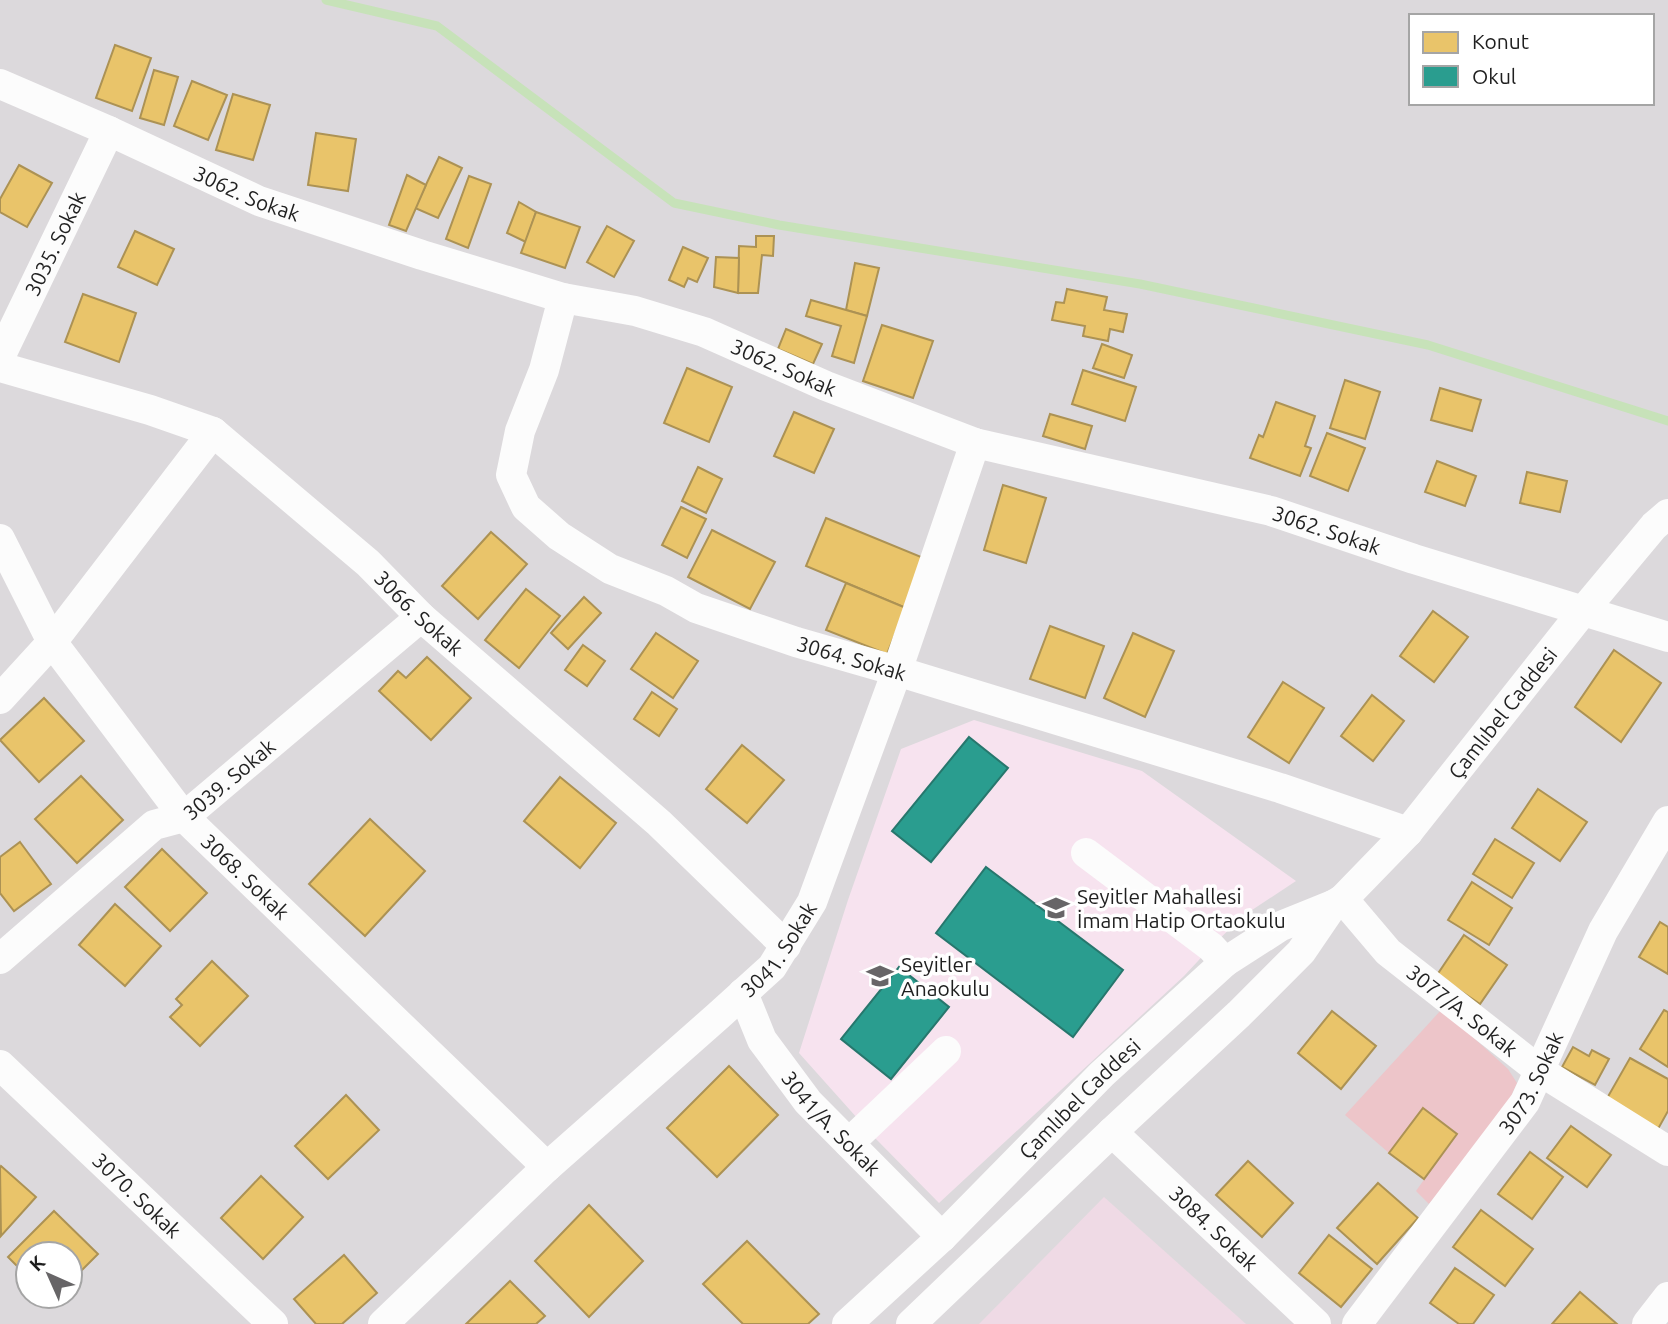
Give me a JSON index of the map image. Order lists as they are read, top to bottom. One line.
{"streets":{"street":["3062. Sokak","3035. Sokak","3066. Sokak","3064. Sokak","Çamlıbel Caddesi","3039. Sokak","3068. Sokak","3041. Sokak","3077/A. Sokak","3073. Sokak","3041/A. Sokak","3070. Sokak","3084. Sokak"]},"crossings":[["3062. Sokak","3035. Sokak"],["3062. Sokak","3064. Sokak"],["3062. Sokak","Çamlıbel Caddesi"],["3062. Sokak","3041. Sokak"],["3066. Sokak","3039. Sokak"],["3066. Sokak","3041. Sokak"],["3064. Sokak","Çamlıbel Caddesi"],["3064. Sokak","3041. Sokak"],["Çamlıbel Caddesi","3077/A. Sokak"],["Çamlıbel Caddesi","3041/A. Sokak"],["Çamlıbel Caddesi","3084. Sokak"],["3039. Sokak","3068. Sokak"],["3068. Sokak","3041. Sokak"],["3041. Sokak","3041/A. Sokak"],["3077/A. Sokak","3073. Sokak"]],"places":{"school or university":["Seyitler Mahallesi İmam Hatip Ortaokulu","Seyitler Anaokulu"]},"legend":["Konut","Okul"],"north":"top left"}
